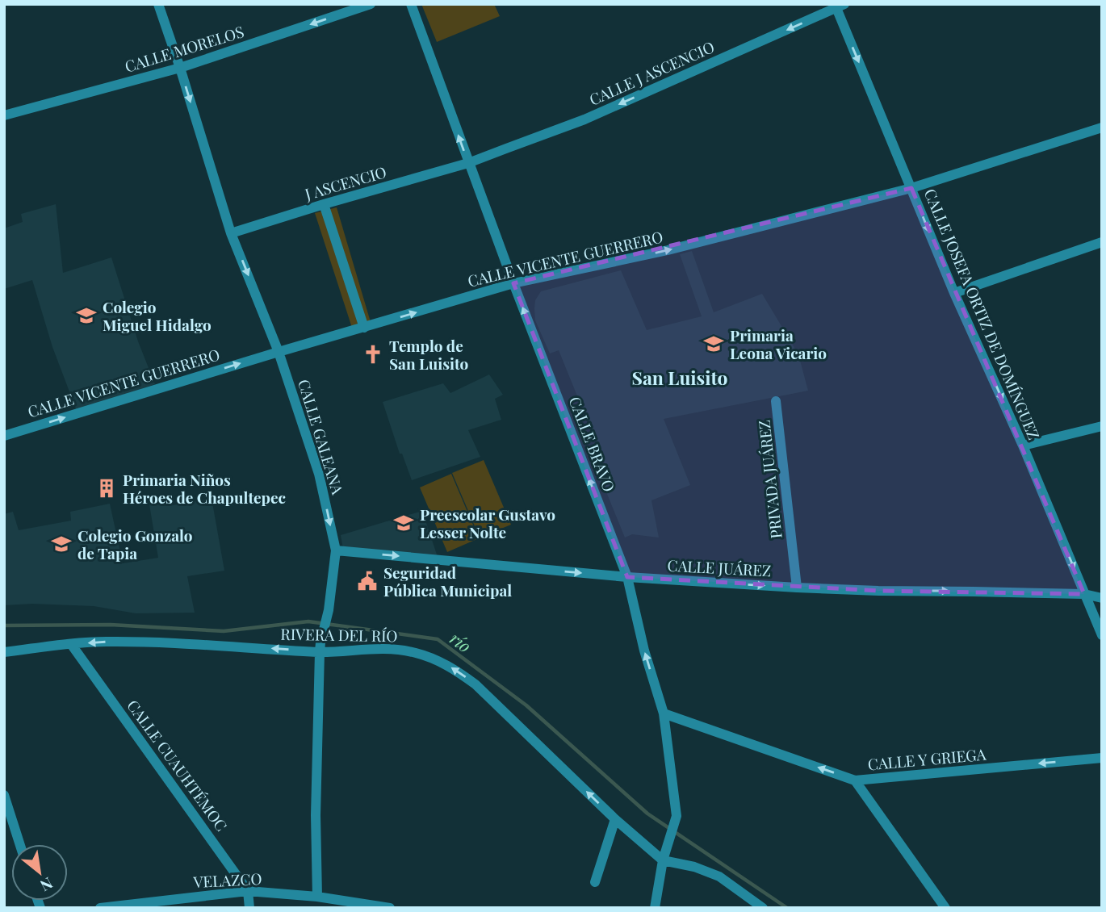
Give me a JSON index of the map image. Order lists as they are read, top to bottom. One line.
{"streets":{"street":["CALLE MORELOS","CALLE J ASCENCIO","J ASCENCIO","CALLE VICENTE GUERRERO","CALLE JOSEFA ORTIZ DE DOMÍNGUEZ","CALLE GALEANA","CALLE BRAVO","PRIVADA JUÁREZ","CALLE JUÁREZ","RIVERA DEL RÍO","CALLE Y GRIEGA","CALLE CUAUHTÉMOC","VELAZCO"]},"crossings":[["CALLE MORELOS","CALLE GALEANA"],["CALLE J ASCENCIO","J ASCENCIO"],["CALLE J ASCENCIO","CALLE JOSEFA ORTIZ DE DOMÍNGUEZ"],["CALLE J ASCENCIO","CALLE BRAVO"],["J ASCENCIO","CALLE GALEANA"],["J ASCENCIO","CALLE BRAVO"],["CALLE VICENTE GUERRERO","CALLE JOSEFA ORTIZ DE DOMÍNGUEZ"],["CALLE VICENTE GUERRERO","CALLE GALEANA"],["CALLE VICENTE GUERRERO","CALLE BRAVO"],["CALLE JOSEFA ORTIZ DE DOMÍNGUEZ","CALLE JUÁREZ"],["CALLE GALEANA","CALLE JUÁREZ"],["CALLE GALEANA","RIVERA DEL RÍO"],["CALLE GALEANA","VELAZCO"],["CALLE BRAVO","CALLE JUÁREZ"],["CALLE BRAVO","RIVERA DEL RÍO"],["CALLE BRAVO","CALLE Y GRIEGA"],["PRIVADA JUÁREZ","CALLE JUÁREZ"],["RIVERA DEL RÍO","CALLE CUAUHTÉMOC"],["CALLE CUAUHTÉMOC","VELAZCO"]],"one_way":["CALLE MORELOS","CALLE J ASCENCIO","CALLE VICENTE GUERRERO","CALLE JOSEFA ORTIZ DE DOMÍNGUEZ","CALLE GALEANA","CALLE BRAVO","CALLE JUÁREZ","RIVERA DEL RÍO","CALLE Y GRIEGA"],"districts":["San Luisito"],"water":["río"],"places":{"school or university":["Colegio Miguel Hidalgo","Primaria Leona Vicario","Preescolar Gustavo Lesser Nolte","Colegio Gonzalo de Tapia"],"church":["Templo de San Luisito"],"building":["Primaria Niños Héroes de Chapultepec"],"public building":["Seguridad Pública Municipal"]},"north":"bottom right"}
